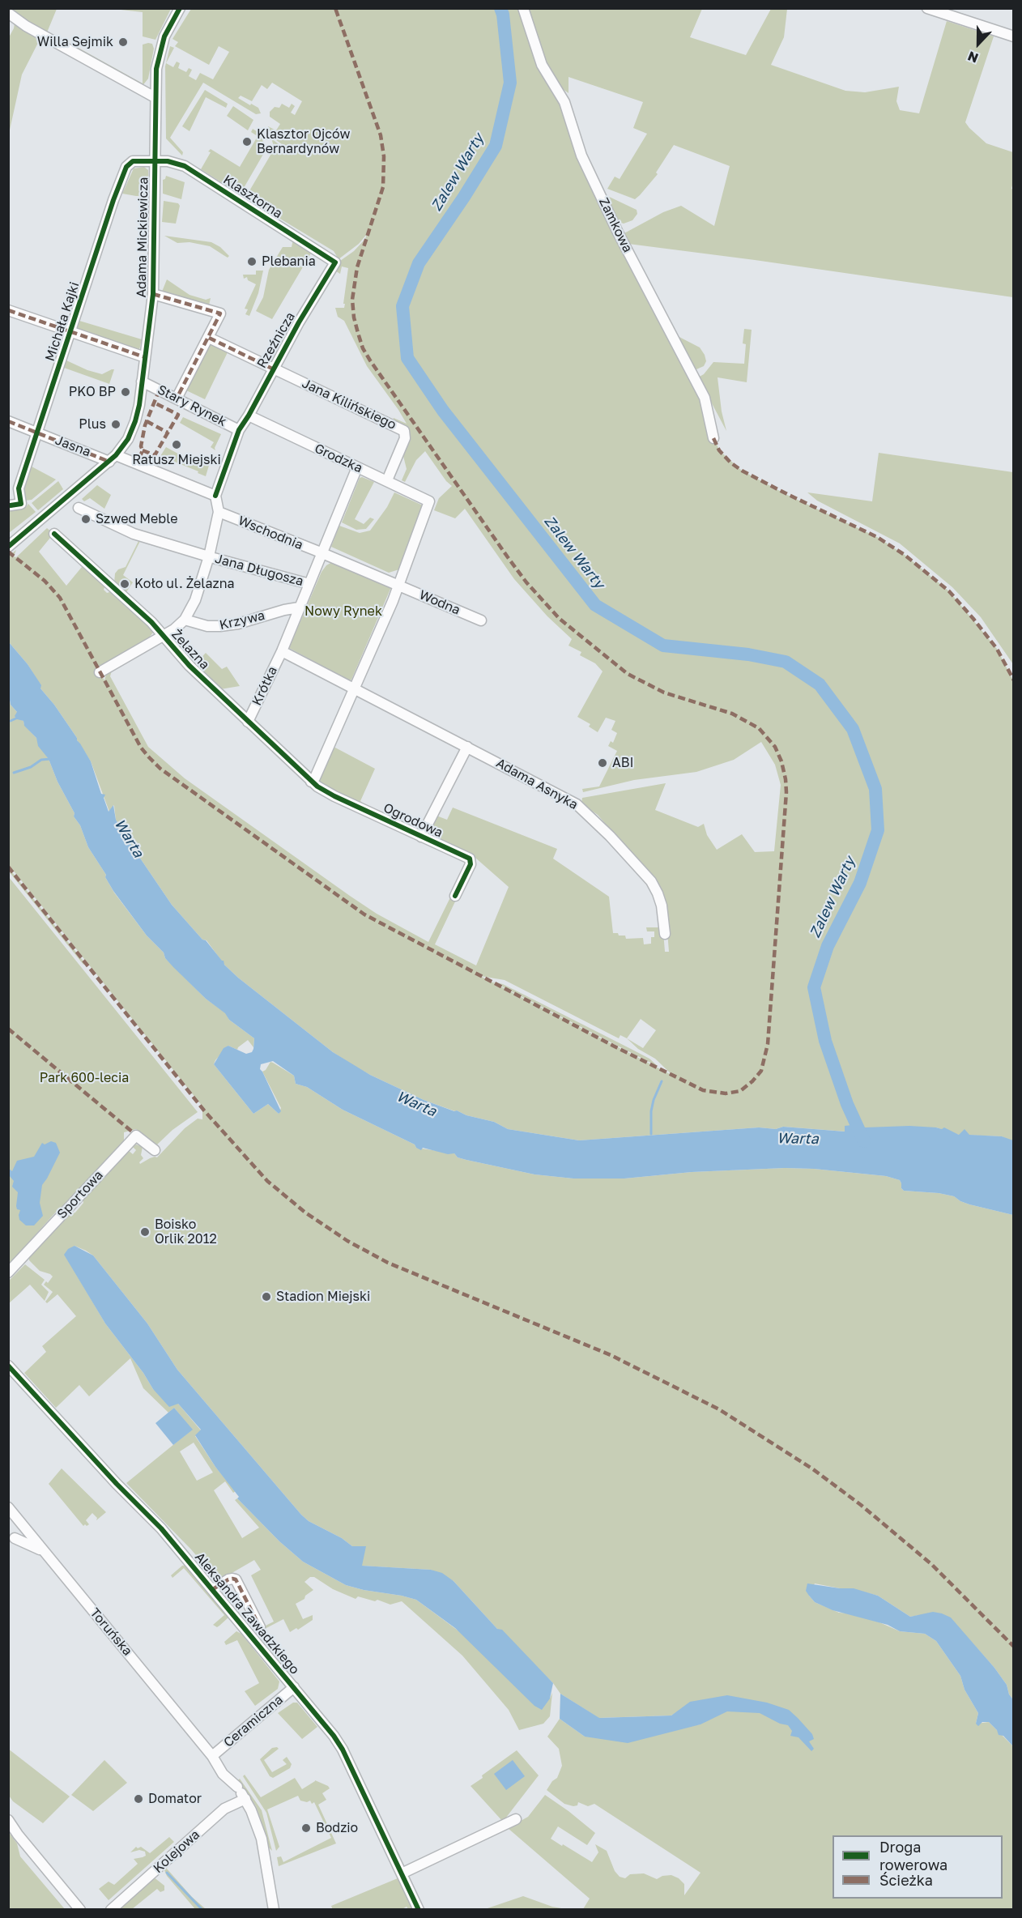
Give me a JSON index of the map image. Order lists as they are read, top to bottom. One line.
{"streets":{"street":["Klasztorna","Zamkowa","Adama Mickiewicza","Michała Kajki","Rzeźnicza","Jana Kilińskiego","Stary Rynek","Jasna","Grodzka","Wschodnia","Jana Długosza","Wodna","Krzywa","Żelazna","Krótka","Adama Asnyka","Ogrodowa","Sportowa","Aleksandra Zawadzkiego","Toruńska","Ceramiczna","Kolejowa"]},"crossings":[["Klasztorna","Adama Mickiewicza"],["Klasztorna","Michała Kajki"],["Klasztorna","Rzeźnicza"],["Adama Mickiewicza","Michała Kajki"],["Adama Mickiewicza","Stary Rynek"],["Adama Mickiewicza","Jasna"],["Michała Kajki","Jasna"],["Rzeźnicza","Jana Kilińskiego"],["Rzeźnicza","Stary Rynek"],["Rzeźnicza","Grodzka"],["Jana Kilińskiego","Grodzka"],["Grodzka","Wodna"],["Żelazna","Krótka"],["Żelazna","Ogrodowa"],["Aleksandra Zawadzkiego","Ceramiczna"],["Toruńska","Ceramiczna"],["Toruńska","Kolejowa"]],"water":["Zalew Warty","Warta"],"parks":["Nowy Rynek","Park 600-lecia"],"places":["Willa Sejmik","Klasztor Ojców Bernardynów","Plebania","PKO BP","Plus","Ratusz Miejski","Szwed Meble","Koło ul. Żelazna","ABI","Boisko Orlik 2012","Stadion Miejski","Domator","Bodzio"],"legend":["Droga rowerowa","Ścieżka"],"north":"bottom"}
